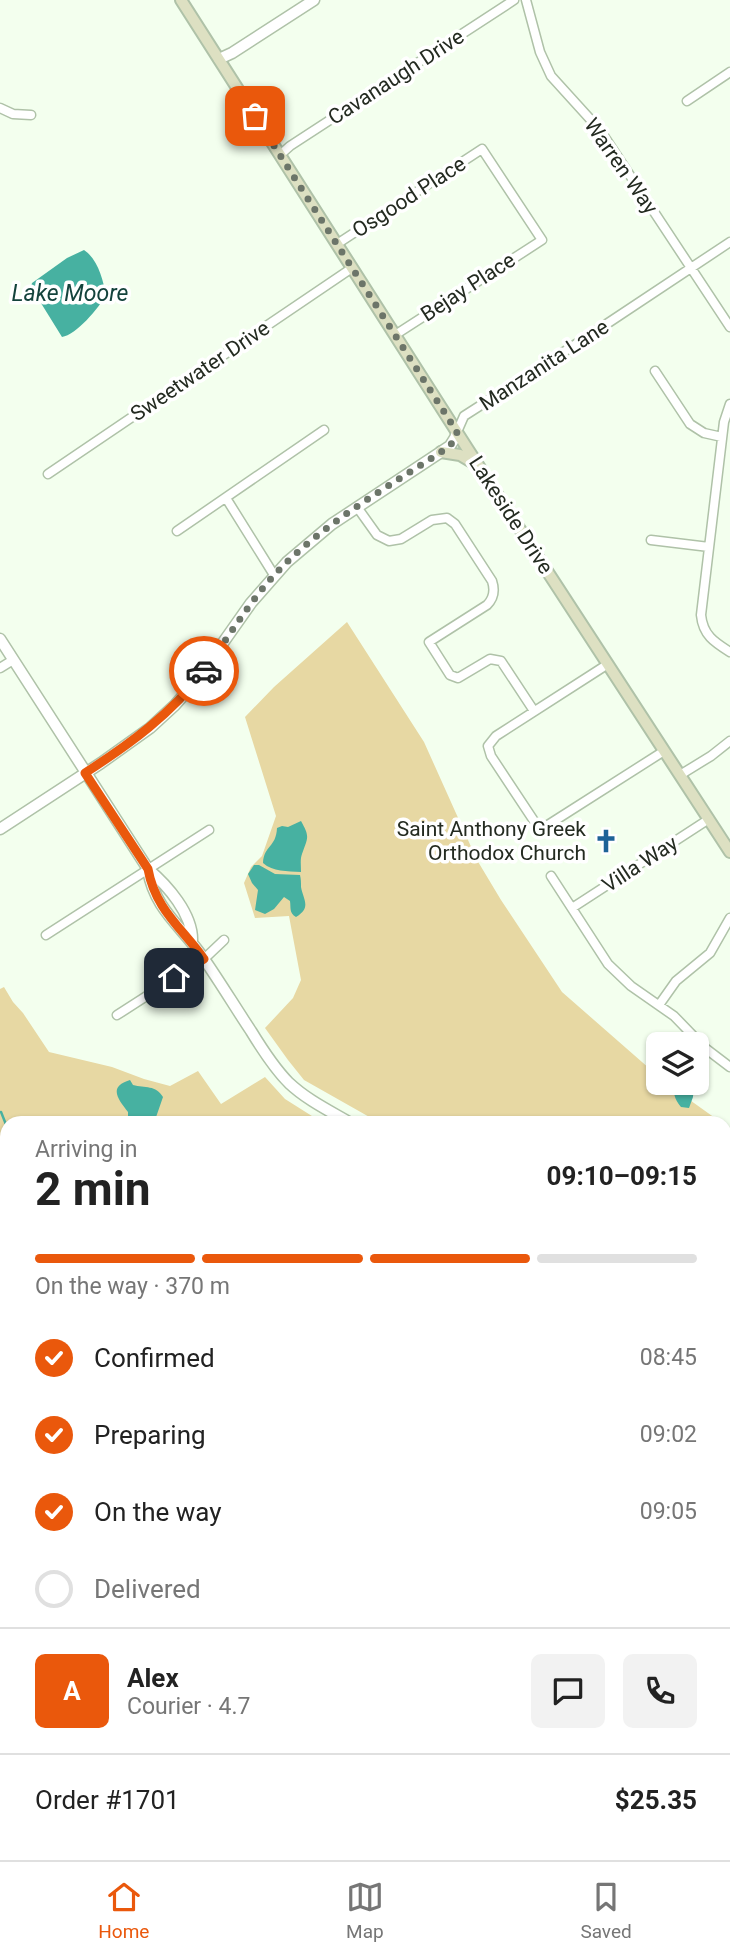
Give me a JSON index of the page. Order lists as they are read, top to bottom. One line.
{"streets":{"main road":["Lakeside Drive"],"street":["Cavanaugh Drive","Warren Way","Osgood Place","Bejay Place","Manzanita Lane","Sweetwater Drive","Villa Way"]},"crossings":[["Cavanaugh Drive","Lakeside Drive"],["Warren Way","Manzanita Lane"],["Osgood Place","Bejay Place"],["Osgood Place","Lakeside Drive"],["Bejay Place","Lakeside Drive"],["Manzanita Lane","Lakeside Drive"],["Sweetwater Drive","Lakeside Drive"],["Lakeside Drive","Villa Way"]],"water":["Lake Moore"],"places":{"church":["Saint Anthony Greek Orthodox Church"]},"page":{"heading":["2 min","Arriving in","09:10–09:15"],"panel":["Alex","Courier · 4.7","Order #1701","$25.35"],"bar":"On the way · 370 m","list":[["Confirmed","08:45"],["Preparing","09:02"],["On the way","09:05"],"Delivered"],"round":"A","tabs":["Home","Map","Saved"]}}
